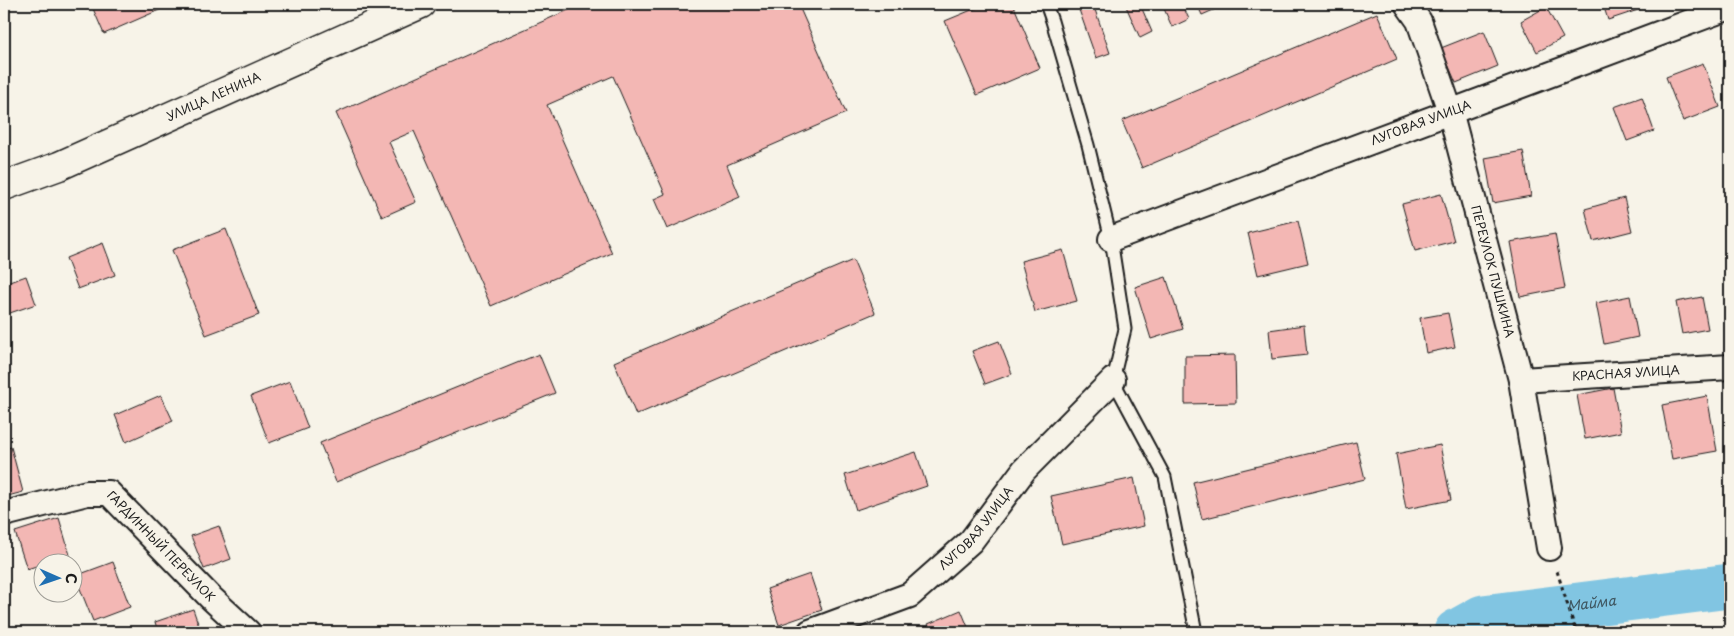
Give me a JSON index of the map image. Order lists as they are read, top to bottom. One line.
{"streets":{"street":["УЛИЦА ЛЕНИНА","ЛУГОВАЯ УЛИЦА","ПЕРЕУЛОК ПУШКИНА","КРАСНАЯ УЛИЦА","ГАРДИННЫЙ ПЕРЕУЛОК"]},"crossings":[["ЛУГОВАЯ УЛИЦА","ПЕРЕУЛОК ПУШКИНА"],["ПЕРЕУЛОК ПУШКИНА","КРАСНАЯ УЛИЦА"]],"water":["Майма"],"north":"right"}
